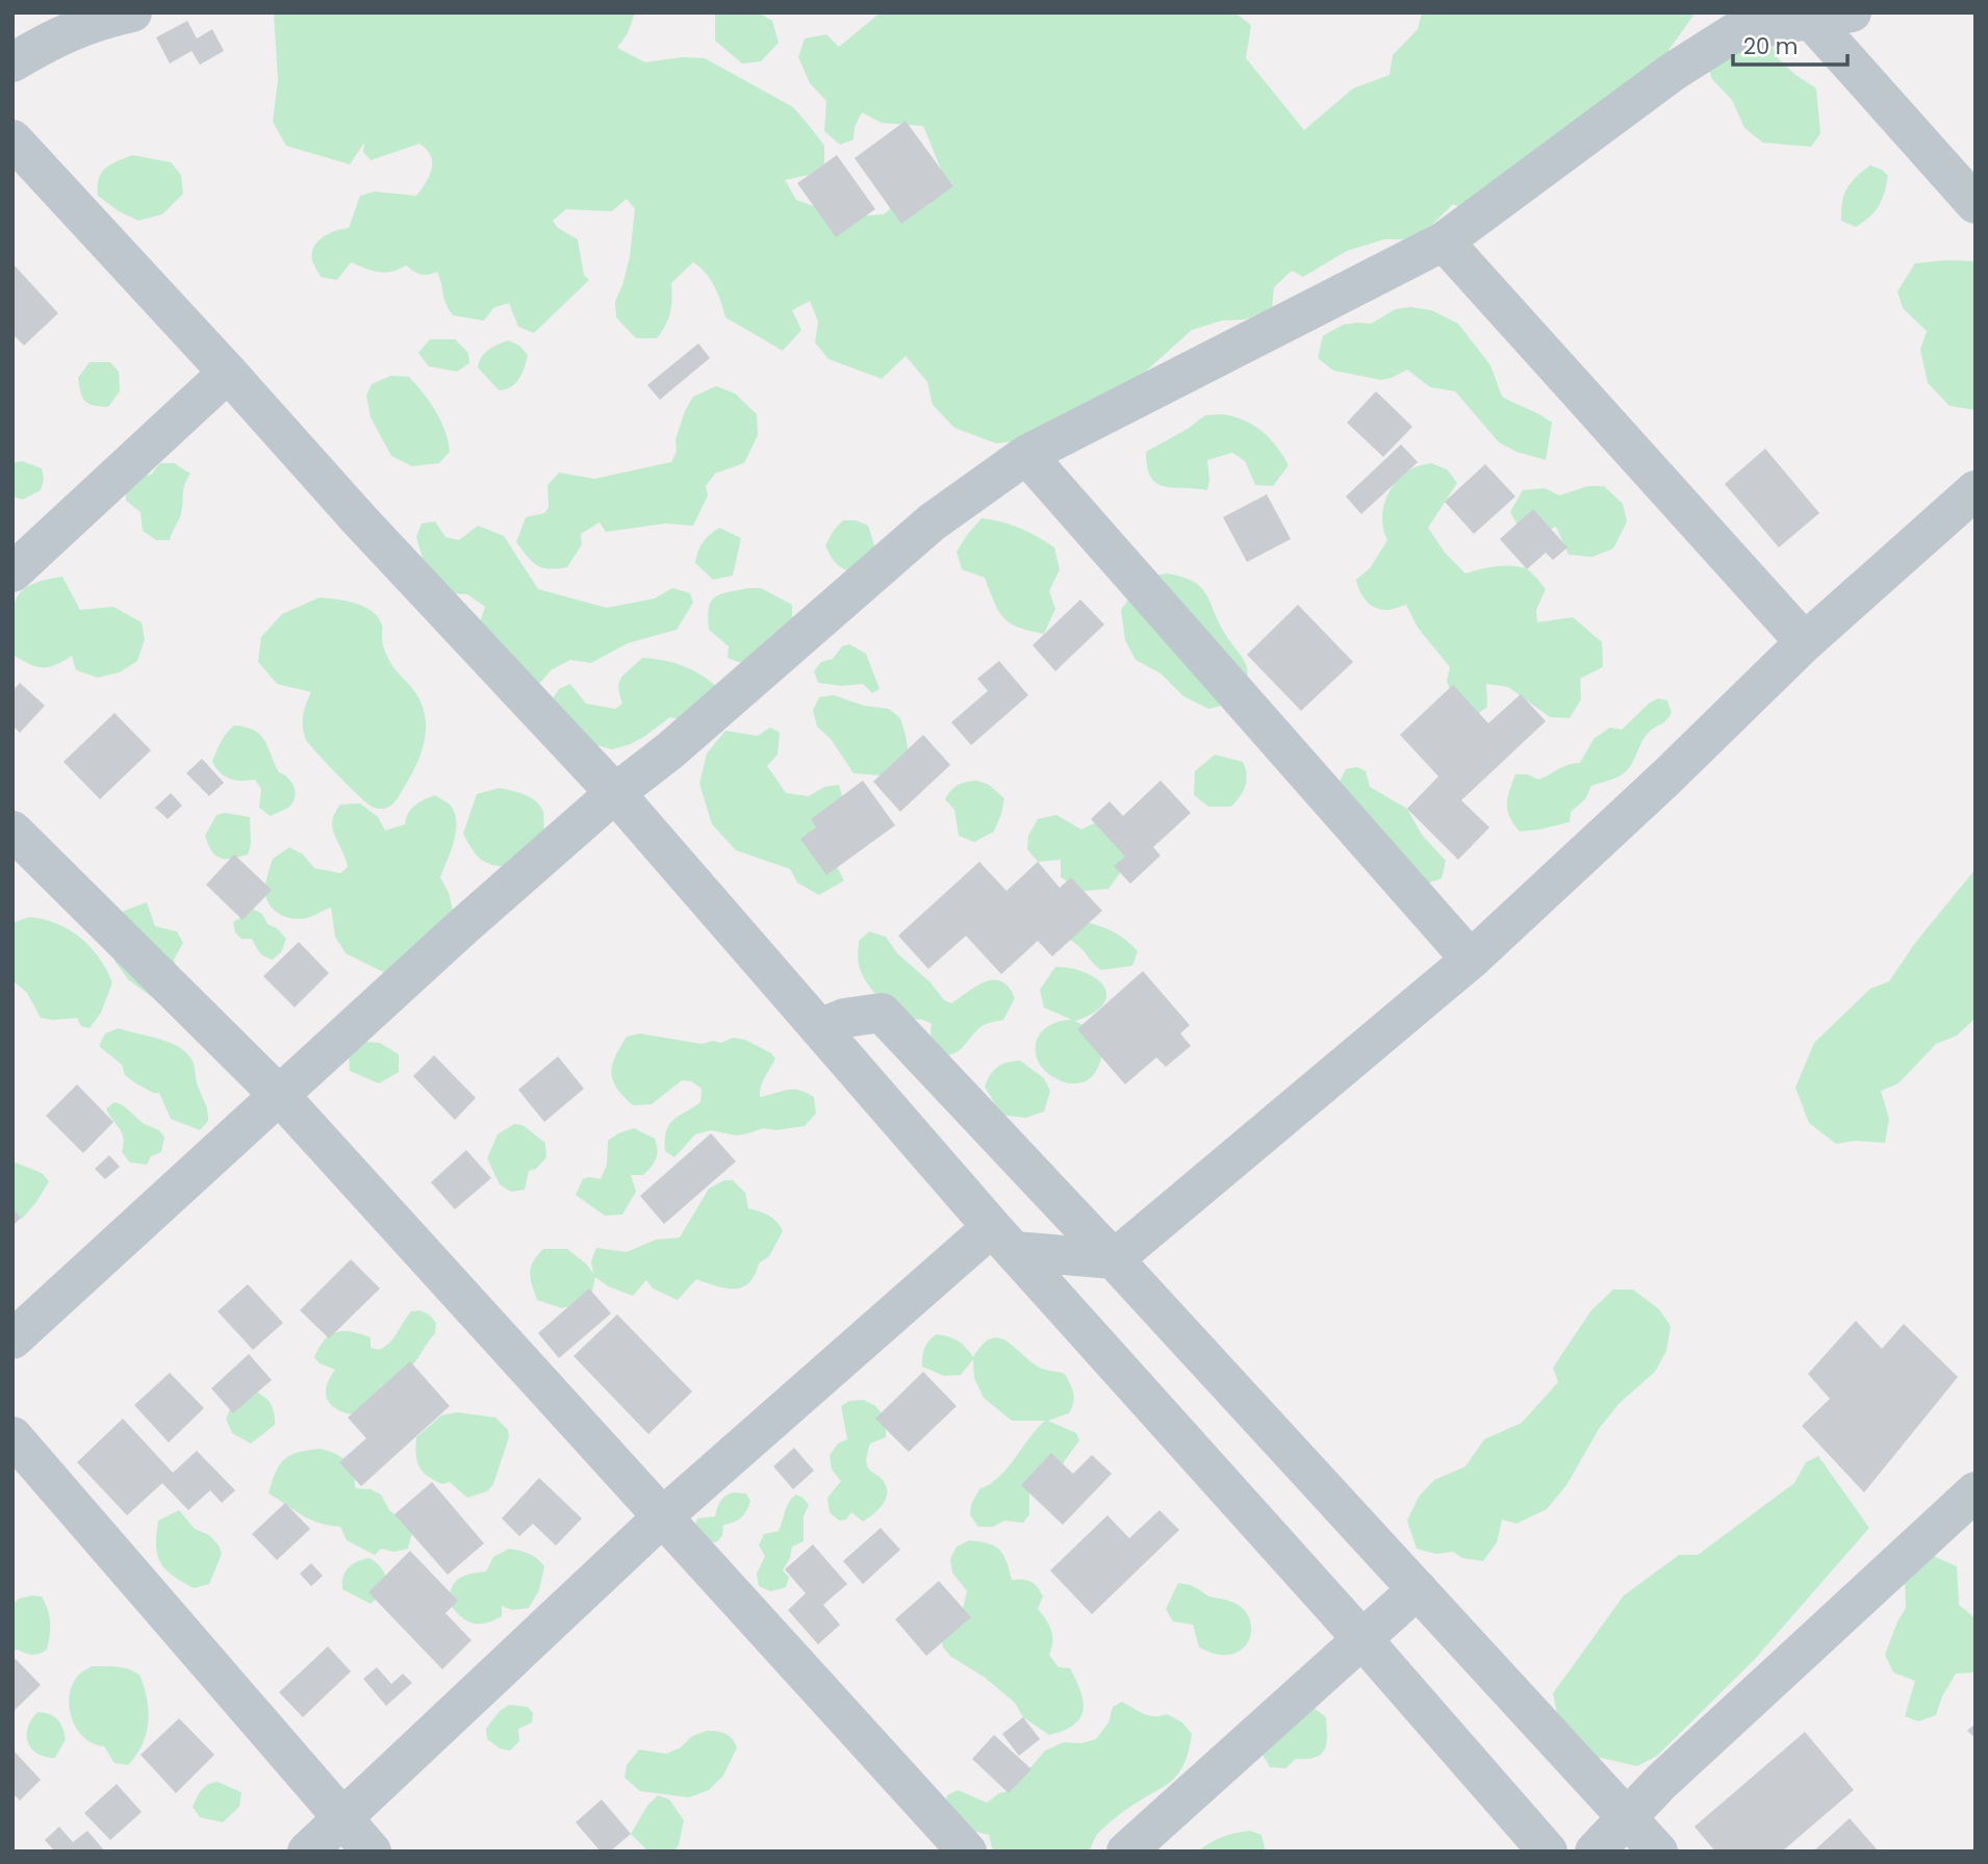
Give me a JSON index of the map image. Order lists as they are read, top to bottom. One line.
{"scale_bar":"20 m"}
